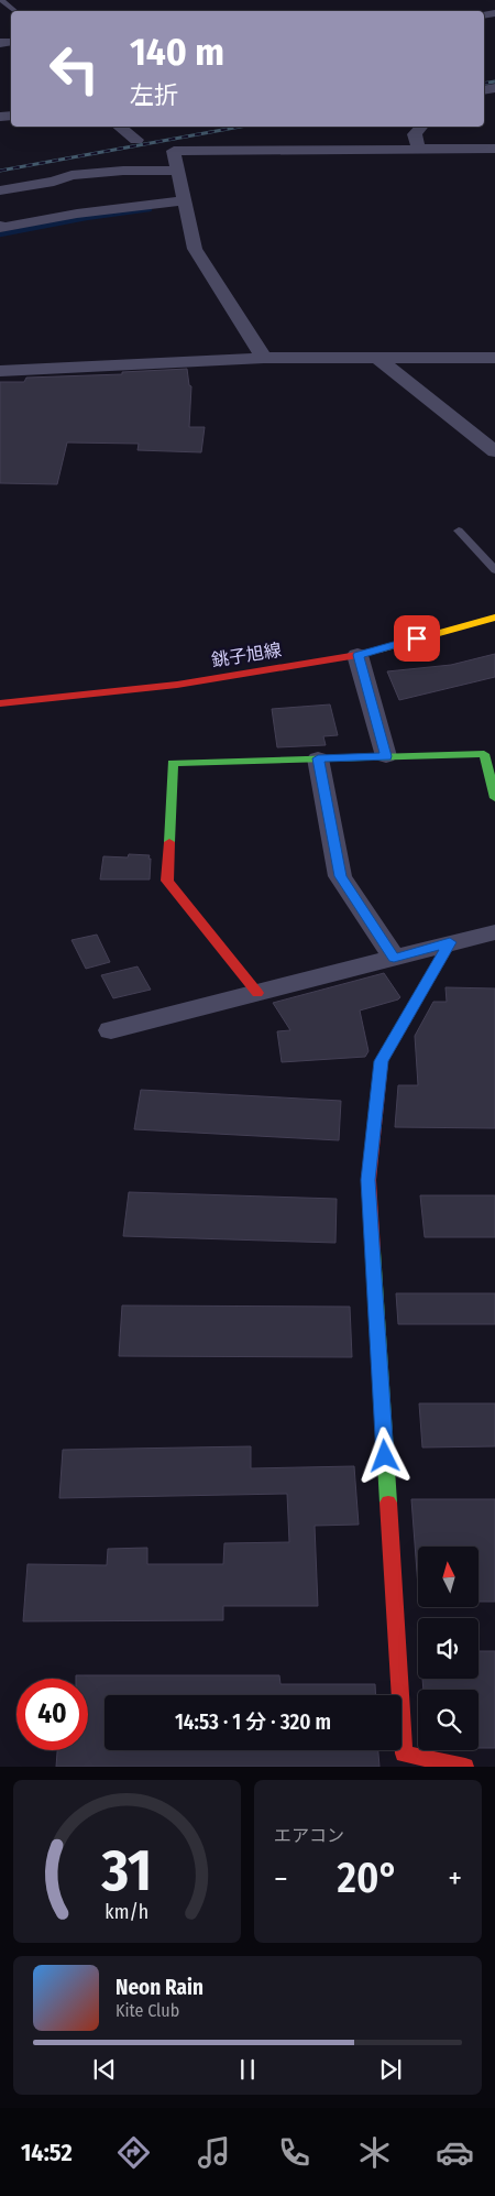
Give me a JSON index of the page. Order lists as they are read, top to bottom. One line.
{"streets":{"street":["銚子旭線"]},"north":"top","page":{"turn":["140 m","左折"],"limit":"40","trip":"14:53 · 1 分 · 320 m","tile":"エアコン","heat":["−","20°","+"],"song":["Neon Rain","Kite Club"],"tabs":"14:52","gauge":["31","km/h"]}}
